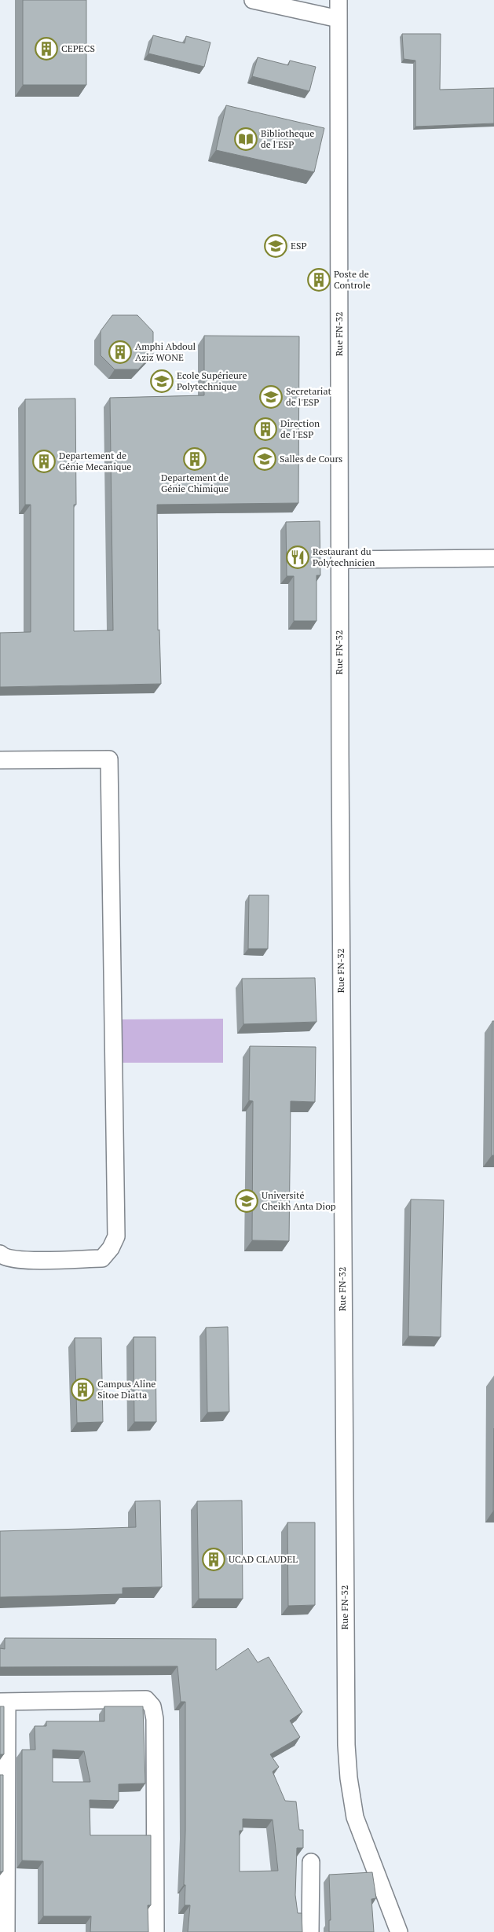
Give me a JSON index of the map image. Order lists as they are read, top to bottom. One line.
{"streets":{"street":["Rue FN-32"]},"places":{"building":["CEPECS","Poste de Controle","Amphi Abdoul Aziz WONE","Direction de l'ESP","Departement de Génie Chimique","Departement de Génie Mecanique","Campus Aline Sitoe Diatta","UCAD CLAUDEL"],"library":["Bibliotheque de l'ESP"],"school or university":["ESP","Ecole Supérieure Polytechnique","Secretariat de l'ESP","Salles de Cours","Université Cheikh Anta Diop"],"restaurant":["Restaurant du Polytechnicien"]}}
